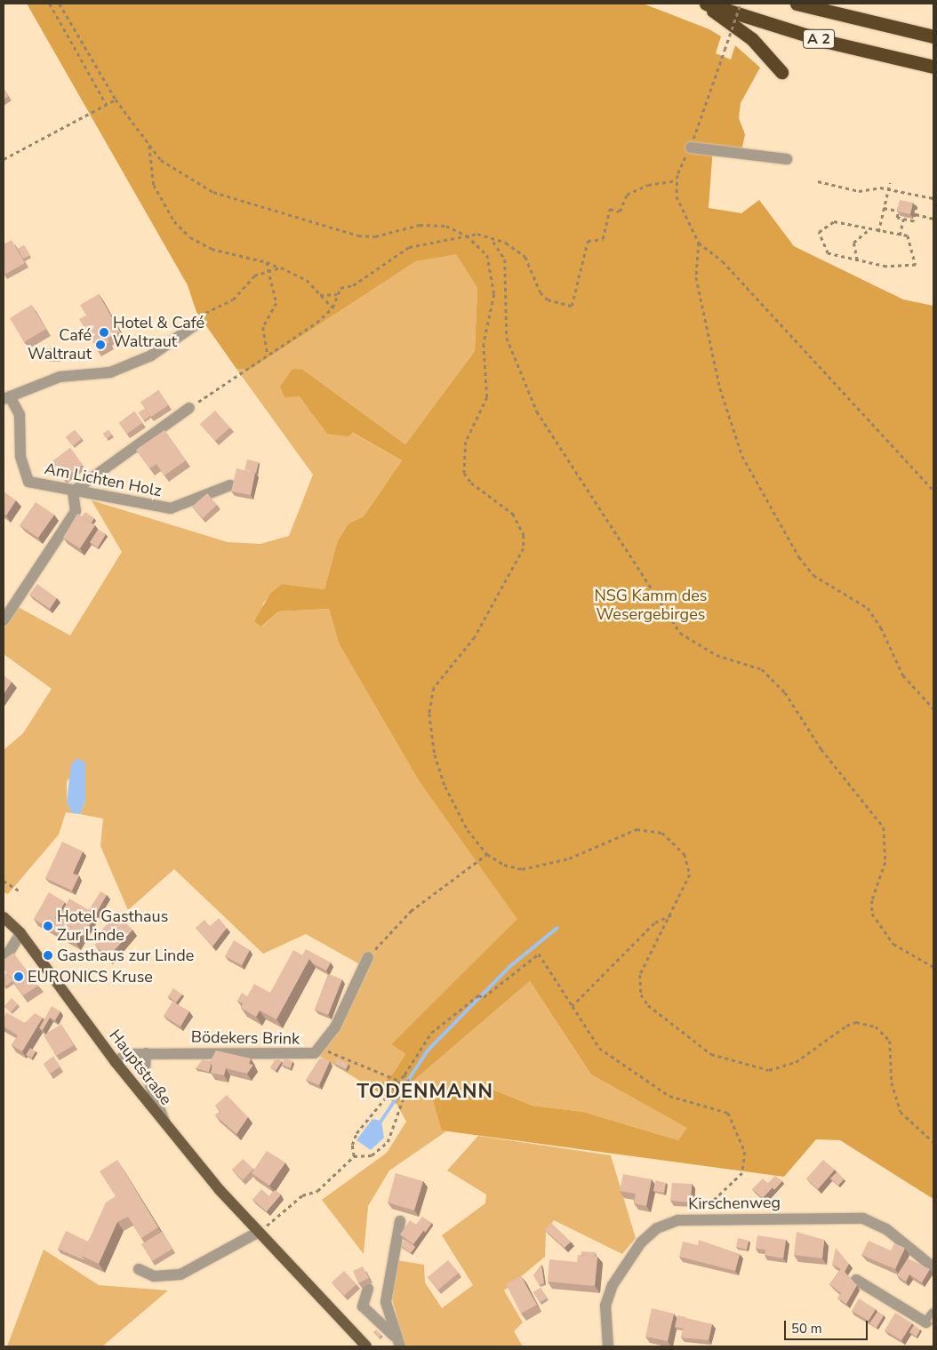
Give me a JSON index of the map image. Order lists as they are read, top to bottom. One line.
{"streets":{"highway":["A 2"],"main road":["Hauptstraße"],"street":["Am Lichten Holz","Bödekers Brink","Kirschenweg"]},"crossings":[["Bödekers Brink","Hauptstraße"]],"districts":["TODENMANN"],"parks":["NSG Kamm des Wesergebirges"],"places":["Hotel & Café Waltraut","Café Waltraut","Hotel Gasthaus Zur Linde","Gasthaus zur Linde","EURONICS Kruse"],"scale_bar":"50 m"}
